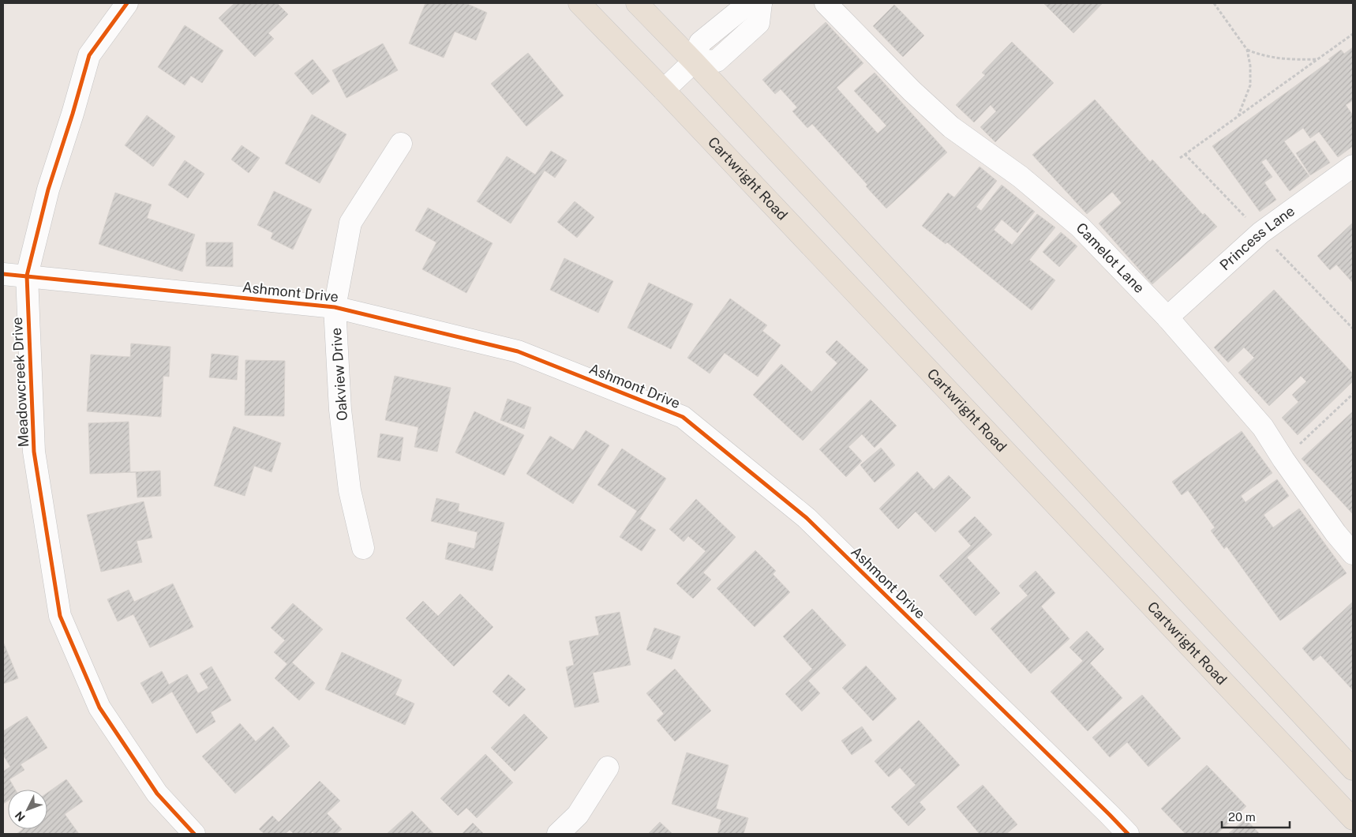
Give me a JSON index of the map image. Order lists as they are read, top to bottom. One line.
{"streets":{"main road":["Cartwright Road"],"street":["Princess Lane","Camelot Lane","Ashmont Drive","Oakview Drive","Meadowcreek Drive"]},"crossings":[["Princess Lane","Camelot Lane"],["Ashmont Drive","Oakview Drive"],["Ashmont Drive","Meadowcreek Drive"]],"scale_bar":"20 m","north":"bottom left"}
